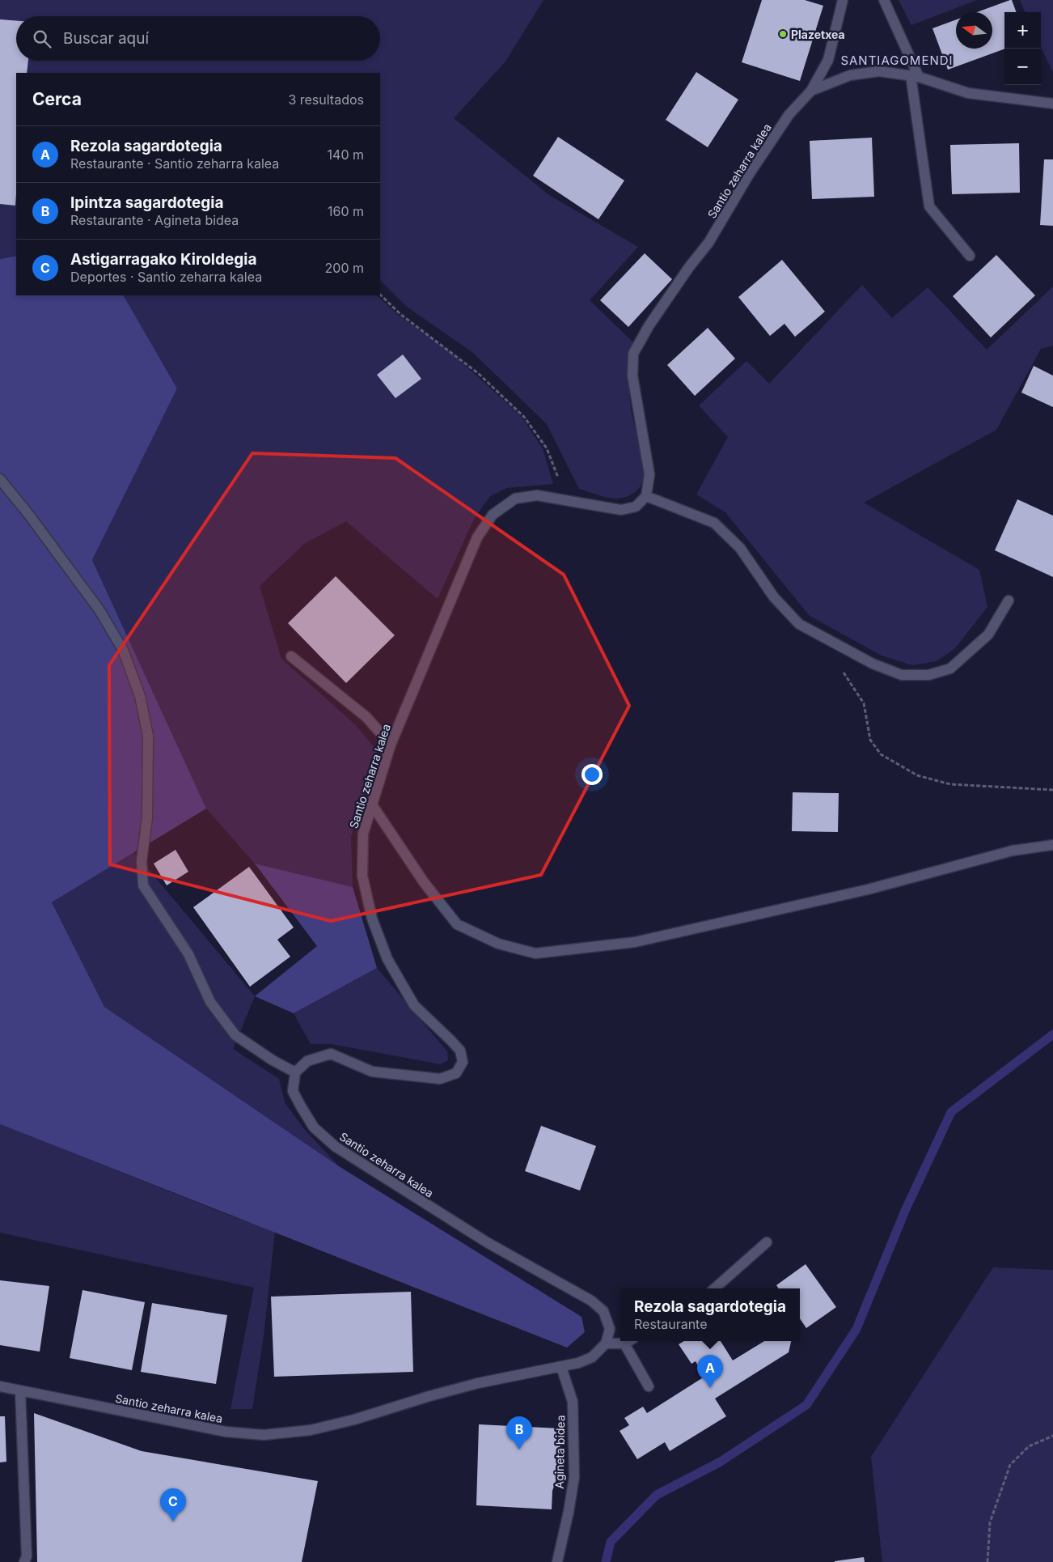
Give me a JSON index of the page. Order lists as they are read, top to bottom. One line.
{"streets":{"street":["Santio zeharra kalea","Agineta bidea"]},"crossings":[["Santio zeharra kalea","Agineta bidea"]],"districts":["SANTIAGOMENDI"],"places":["Plazetxea"],"north":"left","page":{"map_buttons":["+","−"],"search":"Buscar aquí","heading":["Cerca","3 resultados"],"list":[{"mark":"A","name":"Rezola sagardotegia","note":"Restaurante · Santio zeharra kalea","value":"140 m"},{"mark":"B","name":"Ipintza sagardotegia","note":"Restaurante · Agineta bidea","value":"160 m"},{"mark":"C","name":"Astigarragako Kiroldegia","note":"Deportes · Santio zeharra kalea","value":"200 m"}],"popup":["Rezola sagardotegia","Restaurante"],"pins":["A","B","C"]}}
